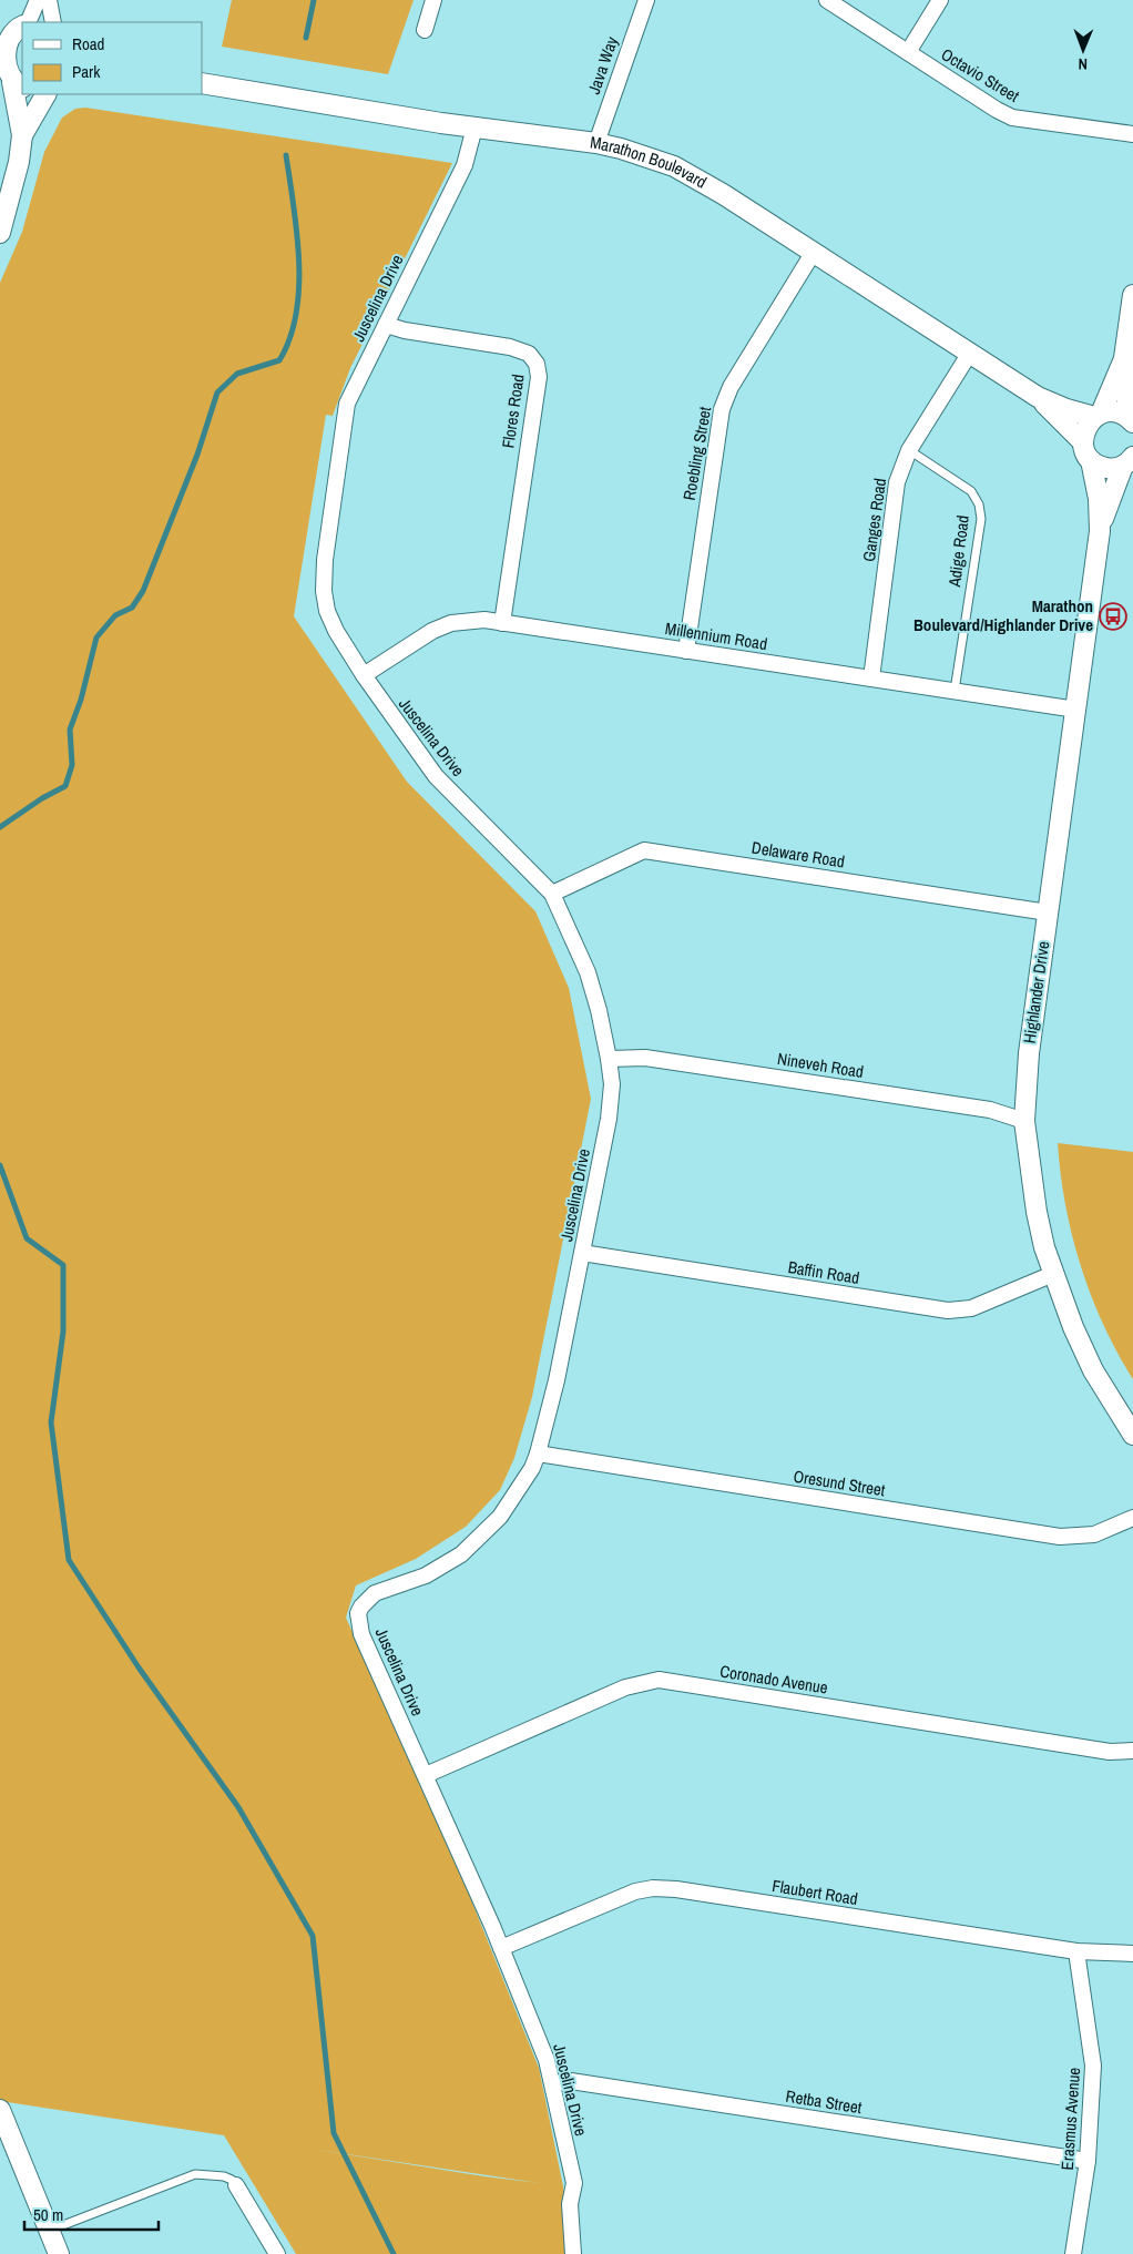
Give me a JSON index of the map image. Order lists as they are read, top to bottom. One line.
{"streets":{"street":["Java Way","Octavio Street","Marathon Boulevard","Juscelina Drive","Flores Road","Roebling Street","Ganges Road","Millennium Road","Delaware Road","Highlander Drive","Nineveh Road","Baffin Road","Oresund Street","Coronado Avenue","Flaubert Road","Retba Street","Erasmus Avenue"],"lane":["Adige Road"]},"crossings":[["Java Way","Marathon Boulevard"],["Marathon Boulevard","Juscelina Drive"],["Marathon Boulevard","Roebling Street"],["Marathon Boulevard","Ganges Road"],["Marathon Boulevard","Highlander Drive"],["Juscelina Drive","Flores Road"],["Juscelina Drive","Millennium Road"],["Juscelina Drive","Delaware Road"],["Juscelina Drive","Nineveh Road"],["Juscelina Drive","Baffin Road"],["Juscelina Drive","Oresund Street"],["Juscelina Drive","Coronado Avenue"],["Juscelina Drive","Flaubert Road"],["Juscelina Drive","Retba Street"],["Flores Road","Millennium Road"],["Roebling Street","Millennium Road"],["Ganges Road","Adige Road"],["Ganges Road","Millennium Road"],["Adige Road","Millennium Road"],["Millennium Road","Highlander Drive"],["Delaware Road","Highlander Drive"],["Highlander Drive","Nineveh Road"],["Highlander Drive","Baffin Road"],["Flaubert Road","Erasmus Avenue"],["Retba Street","Erasmus Avenue"]],"places":{"bus stop":["Marathon Boulevard/Highlander Drive"]},"legend":["Road","Park"],"scale_bar":"50 m","north":"bottom"}
